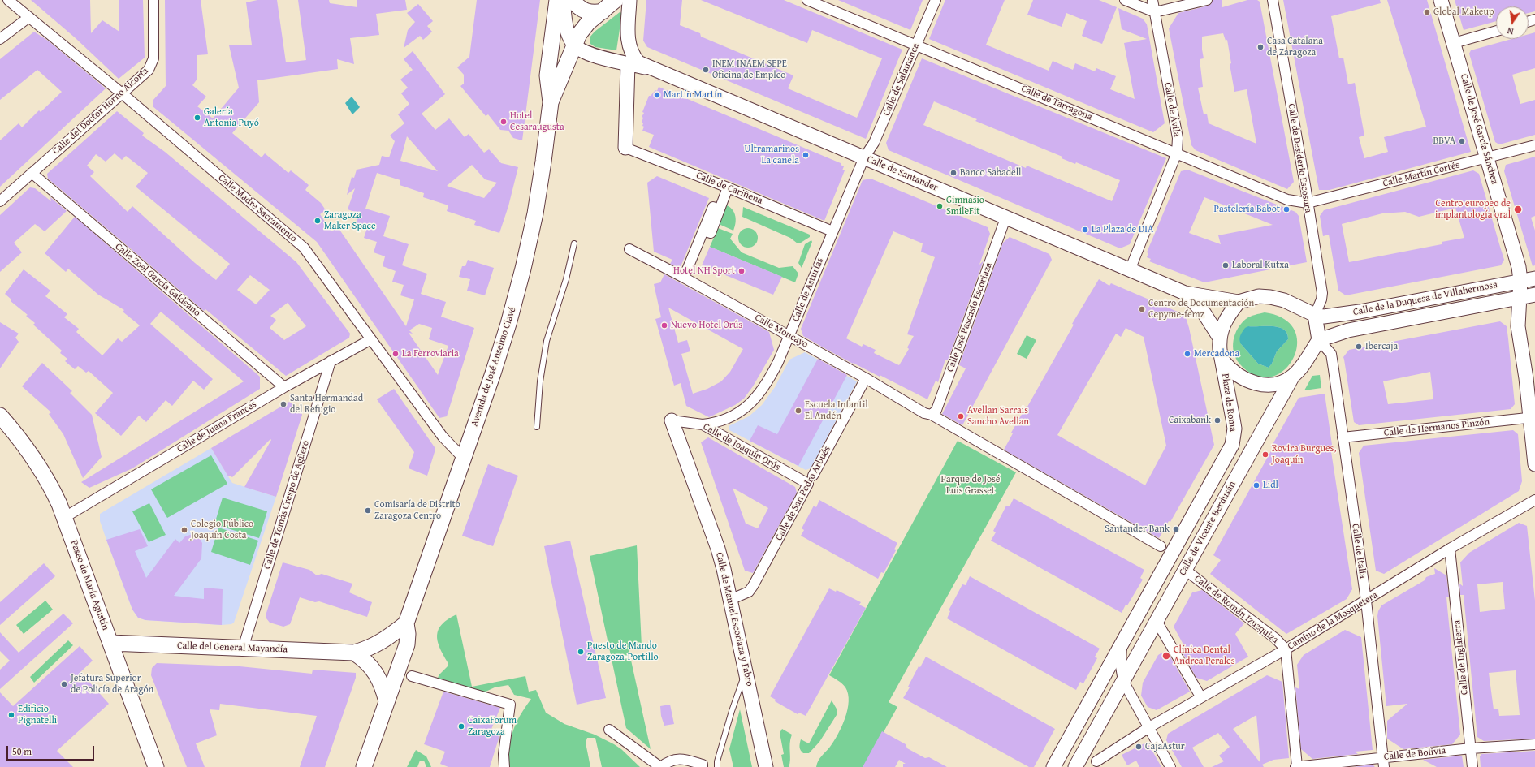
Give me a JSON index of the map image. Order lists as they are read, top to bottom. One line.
{"streets":{"main road":["Calle de José García Sánchez","Calle de Santander","Calle de la Duquesa de Villahermosa","Avenida de José Anselmo Clavé","Plaza de Roma","Calle de Vicente Berdusán","Paseo de María Agustín","Calle de Manuel Escoriaza y Fabro","Calle del General Mayandía"],"street":["Calle de Salamanca","Calle de Tarragona","Calle de Ávila","Calle del Doctor Horno Alcorta","Calle de Desiderio Escosura","Calle Martín Cortés","Calle de Cariñena","Calle Madre Sacramento","Calle Zoel García Galdeano","Calle de Asturias","Calle José Pascasio Escoriaza","Calle Moncayo","Calle de Juana Francés","Calle de Hermanos Pinzón","Calle de Joaquín Orús","Calle de San Pedro Arbués","Calle de Tomás Crespo de Agüero","Calle de Italia","Calle de Román Izuzquiza","Camino de la Mosquetera","Calle de Inglaterra","Calle de Bolivia"]},"crossings":[["Calle de Salamanca","Calle de Tarragona"],["Calle de Salamanca","Calle de Santander"],["Calle de Salamanca","Calle de Asturias"],["Calle de Tarragona","Calle de Ávila"],["Calle de Tarragona","Calle de Desiderio Escosura"],["Calle de Tarragona","Calle Martín Cortés"],["Calle de Ávila","Calle de Santander"],["Calle del Doctor Horno Alcorta","Calle Madre Sacramento"],["Calle del Doctor Horno Alcorta","Calle Zoel García Galdeano"],["Calle de José García Sánchez","Calle Martín Cortés"],["Calle de José García Sánchez","Calle de la Duquesa de Villahermosa"],["Calle de José García Sánchez","Calle de Hermanos Pinzón"],["Calle de Desiderio Escosura","Calle Martín Cortés"],["Calle de Desiderio Escosura","Calle de la Duquesa de Villahermosa"],["Calle de Desiderio Escosura","Plaza de Roma"],["Calle de Desiderio Escosura","Calle de Vicente Berdusán"],["Calle de Desiderio Escosura","Calle de Italia"],["Calle de Santander","Calle de Asturias"],["Calle de Santander","Calle José Pascasio Escoriaza"],["Calle de Santander","Avenida de José Anselmo Clavé"],["Calle de Santander","Plaza de Roma"],["Calle de Cariñena","Calle de Asturias"],["Calle Madre Sacramento","Avenida de José Anselmo Clavé"],["Calle Madre Sacramento","Calle de Juana Francés"],["Calle Zoel García Galdeano","Calle de Juana Francés"],["Calle de Asturias","Calle Moncayo"],["Calle de Asturias","Calle de Joaquín Orús"],["Calle de la Duquesa de Villahermosa","Plaza de Roma"],["Calle de la Duquesa de Villahermosa","Calle de Vicente Berdusán"],["Calle de la Duquesa de Villahermosa","Calle de Italia"],["Calle José Pascasio Escoriaza","Calle Moncayo"],["Calle Moncayo","Calle de San Pedro Arbués"],["Plaza de Roma","Calle de Vicente Berdusán"],["Plaza de Roma","Calle de Italia"],["Calle de Juana Francés","Calle de Tomás Crespo de Agüero"],["Calle de Juana Francés","Paseo de María Agustín"],["Calle de Hermanos Pinzón","Calle de Italia"],["Calle de Joaquín Orús","Calle de San Pedro Arbués"],["Calle de Joaquín Orús","Calle de Manuel Escoriaza y Fabro"],["Calle de San Pedro Arbués","Calle de Manuel Escoriaza y Fabro"],["Calle de Tomás Crespo de Agüero","Calle del General Mayandía"],["Calle de Vicente Berdusán","Calle de Italia"],["Calle de Vicente Berdusán","Calle de Román Izuzquiza"],["Calle de Italia","Camino de la Mosquetera"],["Calle de Italia","Calle de Bolivia"],["Paseo de María Agustín","Calle del General Mayandía"],["Calle de Román Izuzquiza","Camino de la Mosquetera"],["Calle de Román Izuzquiza","Calle de Bolivia"],["Camino de la Mosquetera","Calle de Inglaterra"],["Calle de Inglaterra","Calle de Bolivia"]],"parks":["Parque de José Luis Grasset"],"places":["Global Makeup","Casa Catalana de Zaragoza","INEM INAEM SEPE Oficina de Empleo","Martín Martín","Galería Antonia Puyó","Hotel Cesaraugusta","BBVA","Ultramarinos La canela","Banco Sabadell","Gimnasio SmileFit","Pastelería Babot","Centro europeo de implantología oral","Zaragoza Maker Space","La Plaza de DIA","Laboral Kutxa","Hotel NH Sport","Centro de Documentación Cepyme-femz","Nuevo Hotel Orús","Ibercaja","La Ferroviaria","Mercadona","Santa Hermandad del Refugio","Escuela Infantil El Andén","Avellan Sarrais Sancho Avellan","Caixabank","Rovira Burgues, Joaquín","Lidl","Comisaría de Distrito Zaragoza Centro","Santander Bank","Colegio Público Joaquín Costa","Puesto de Mando Zaragoza-Portillo","Clínica Dental Andrea Perales","Jefatura Superior de Policía de Aragón","Edificio Pignatelli","CaixaForum Zaragoza","CajaAstur"],"scale_bar":"50 m","north":"bottom"}
